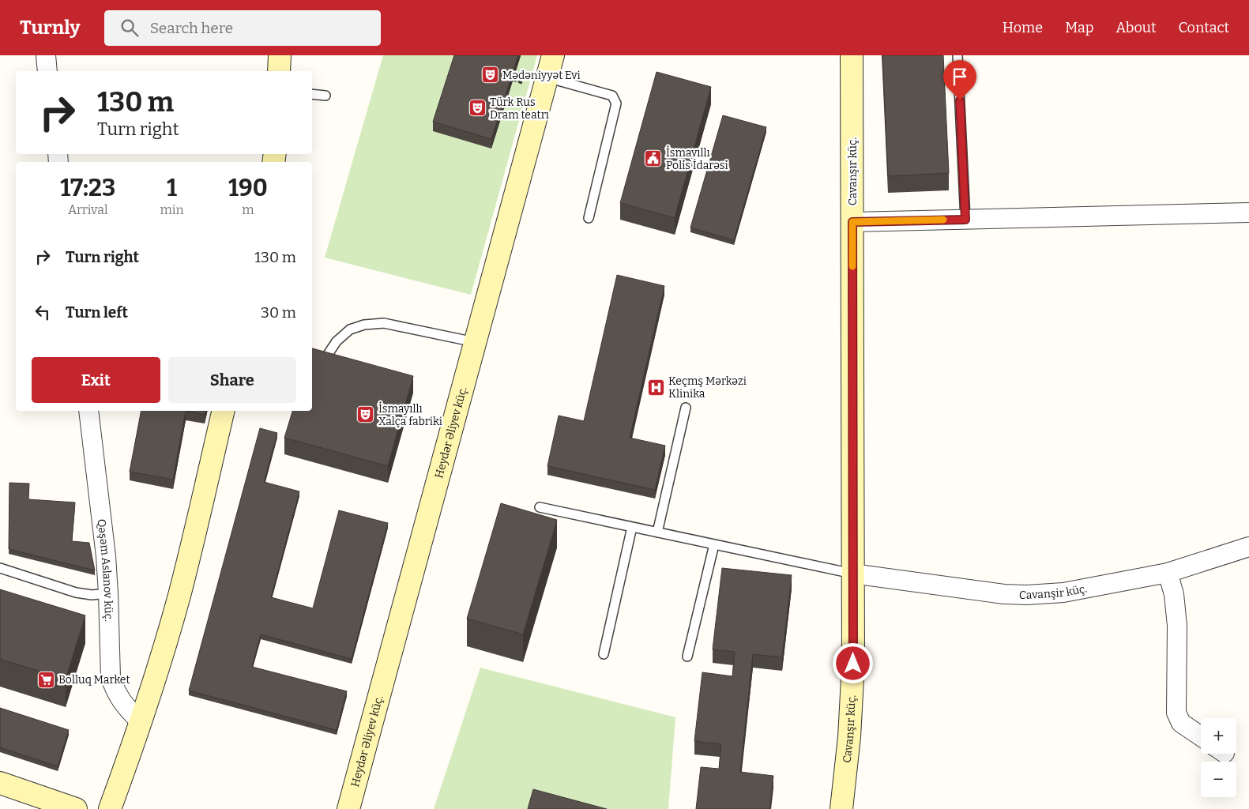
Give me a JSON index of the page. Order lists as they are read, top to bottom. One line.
{"streets":{"street":["Cavanşır küç.","Heydər Əliyev küç.","Qəşəm Aslanov küç.","Cavanşir küç."]},"crossings":[["Cavanşır küç.","Cavanşir küç."]],"places":{"theatre":["Mədəniyyət Evi","Türk Rus Dram teatrı","İsmayıllı Xalça fabriki"],"public building":["İsmayıllı Polis İdarəsi"],"hospital":["Keçmş Mərkəzi Klinika"],"supermarket":["Bolluq Market"]},"page":{"header":"Turnly","search":"Search here","nav":["Home","Map","About","Contact"],"turn":["130 m","Turn right"],"eta":["17:23","Arrival","1","min","190","m"],"list":[{"name":"Turn right","value":"130 m"},{"name":"Turn left","value":"30 m"}],"buttons":["Exit","Share"],"map_buttons":["+","−"]}}
